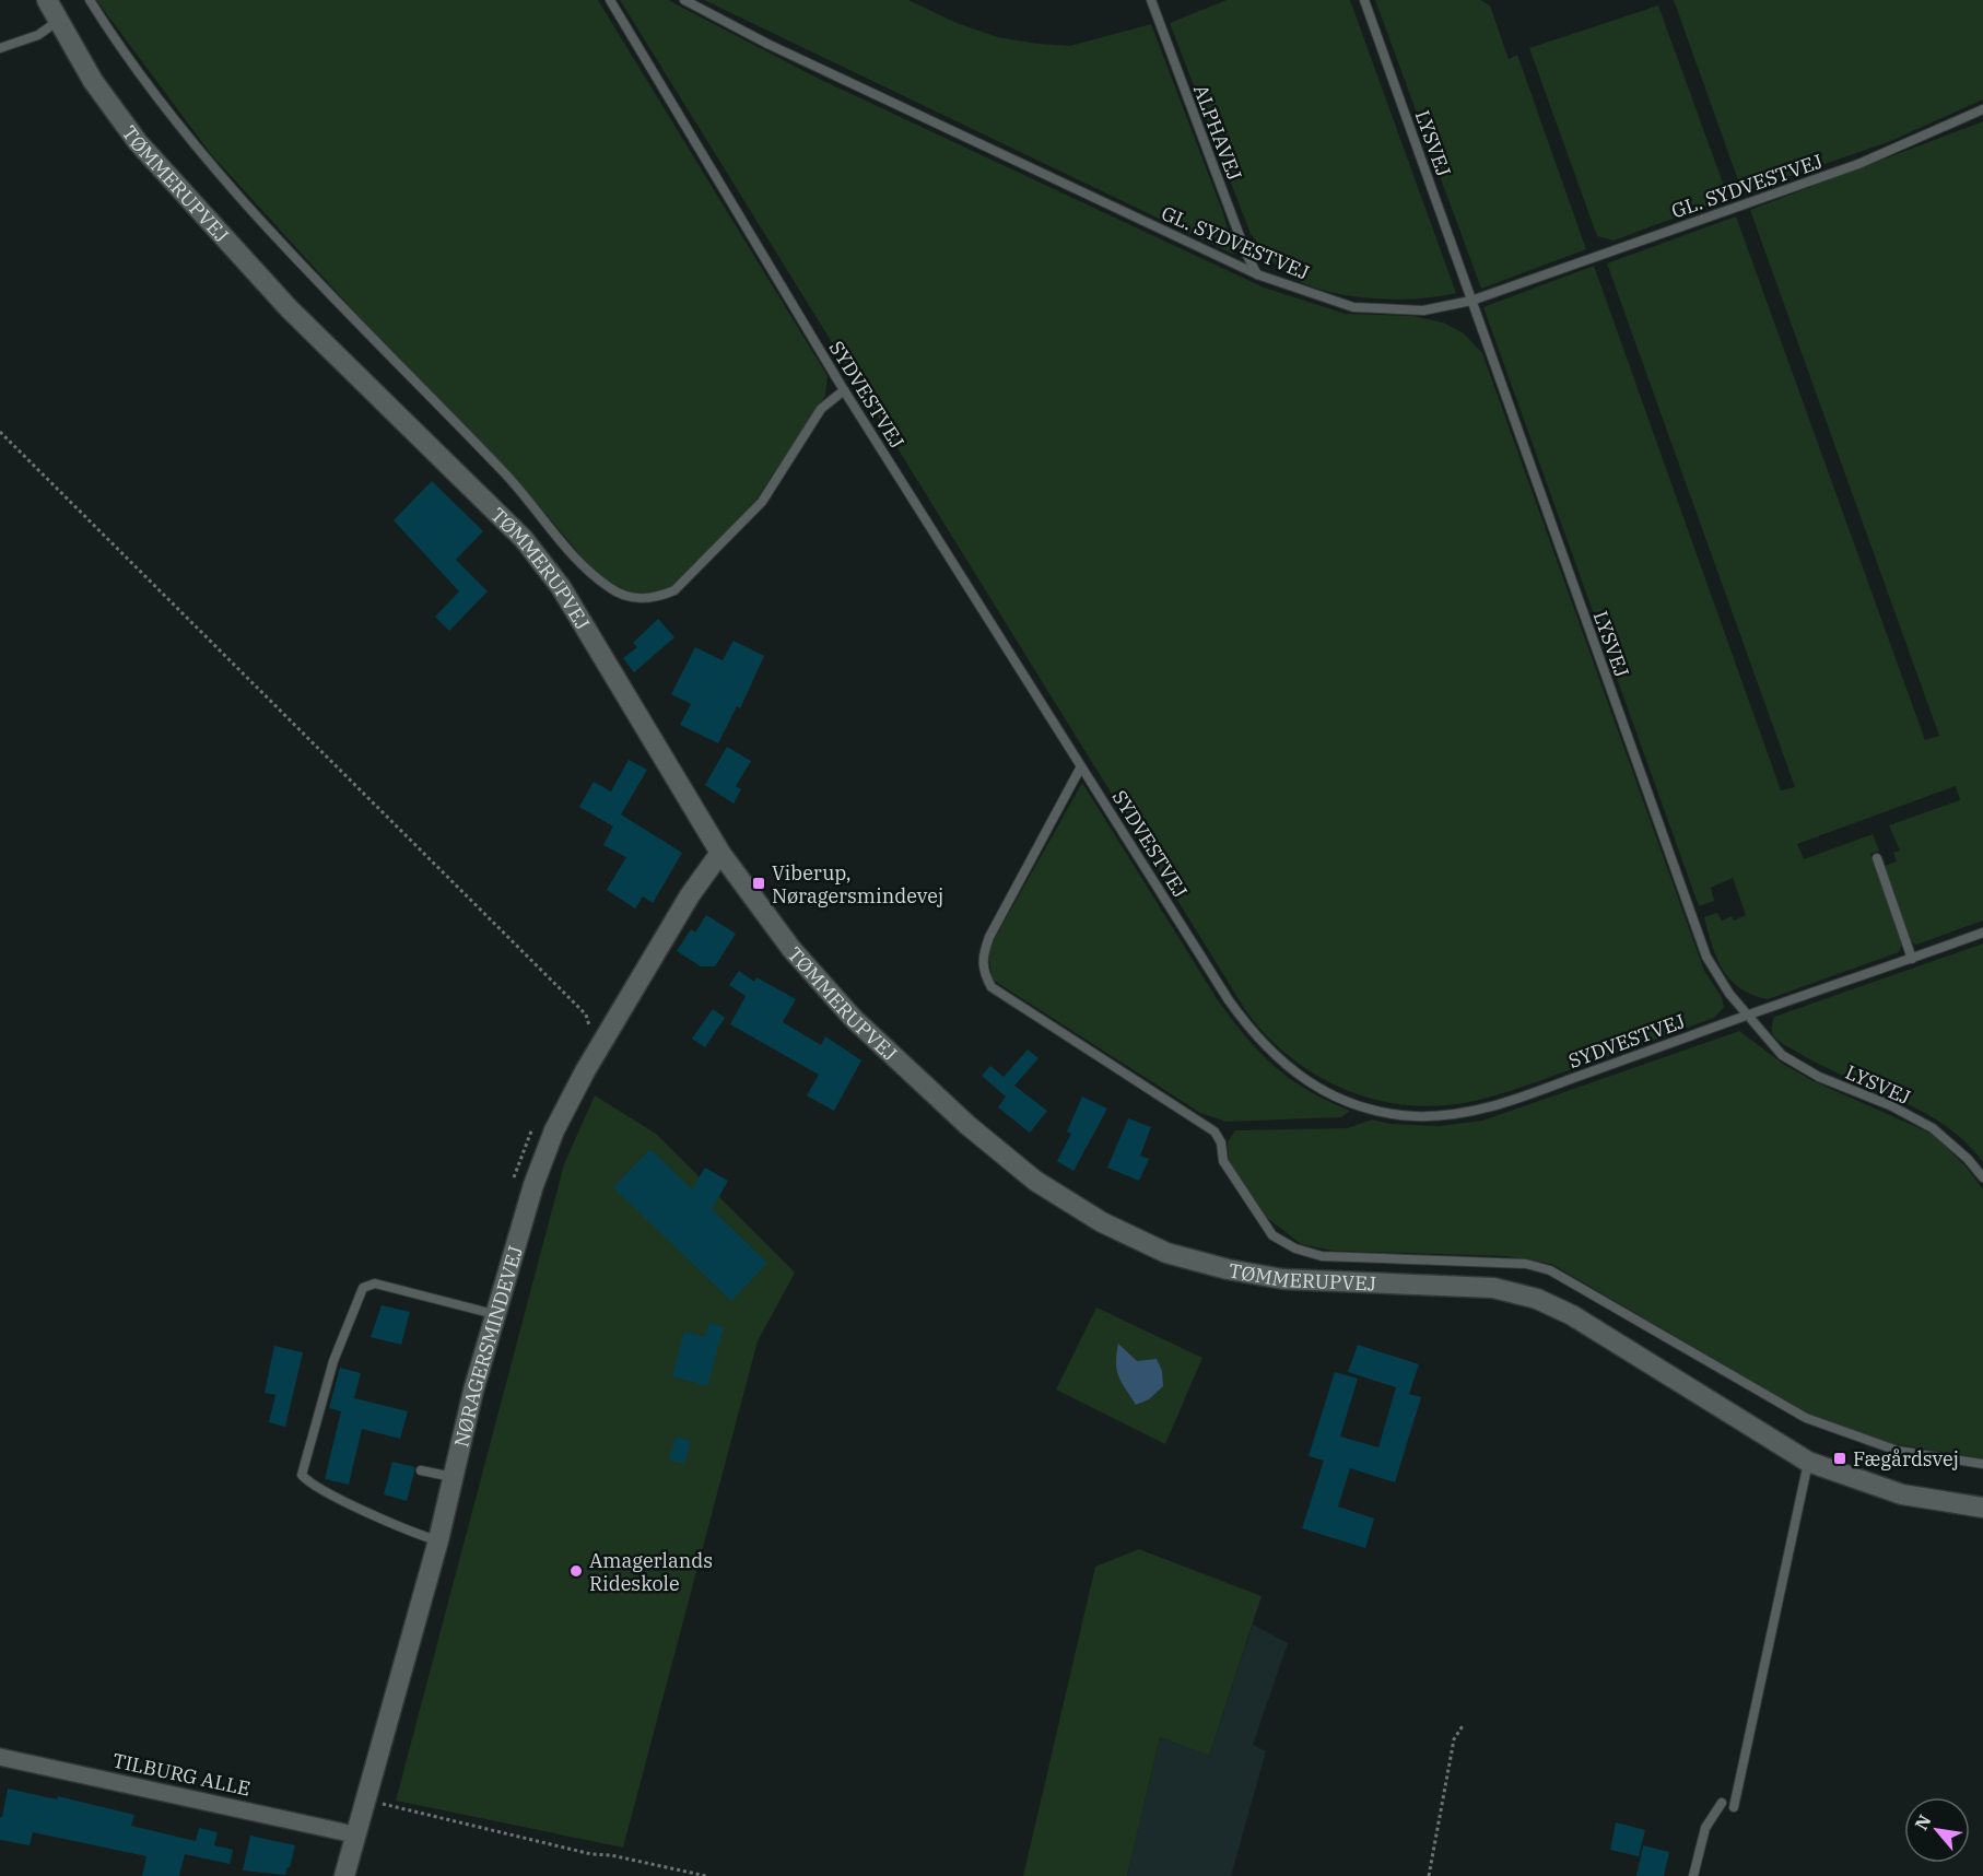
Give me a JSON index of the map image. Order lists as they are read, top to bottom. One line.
{"streets":{"street":["TØMMERUPVEJ","NØRAGERSMINDEVEJ","TILBURG ALLE"],"lane":["ALPHAVEJ","LYSVEJ","GL. SYDVESTVEJ","SYDVESTVEJ"]},"crossings":[["ALPHAVEJ","GL. SYDVESTVEJ"],["LYSVEJ","GL. SYDVESTVEJ"],["LYSVEJ","SYDVESTVEJ"],["TØMMERUPVEJ","NØRAGERSMINDEVEJ"],["NØRAGERSMINDEVEJ","TILBURG ALLE"]],"places":{"transit":["Viberup, Nøragersmindevej","Fægårdsvej"],"other":["Amagerlands Rideskole"]},"north":"top left"}
